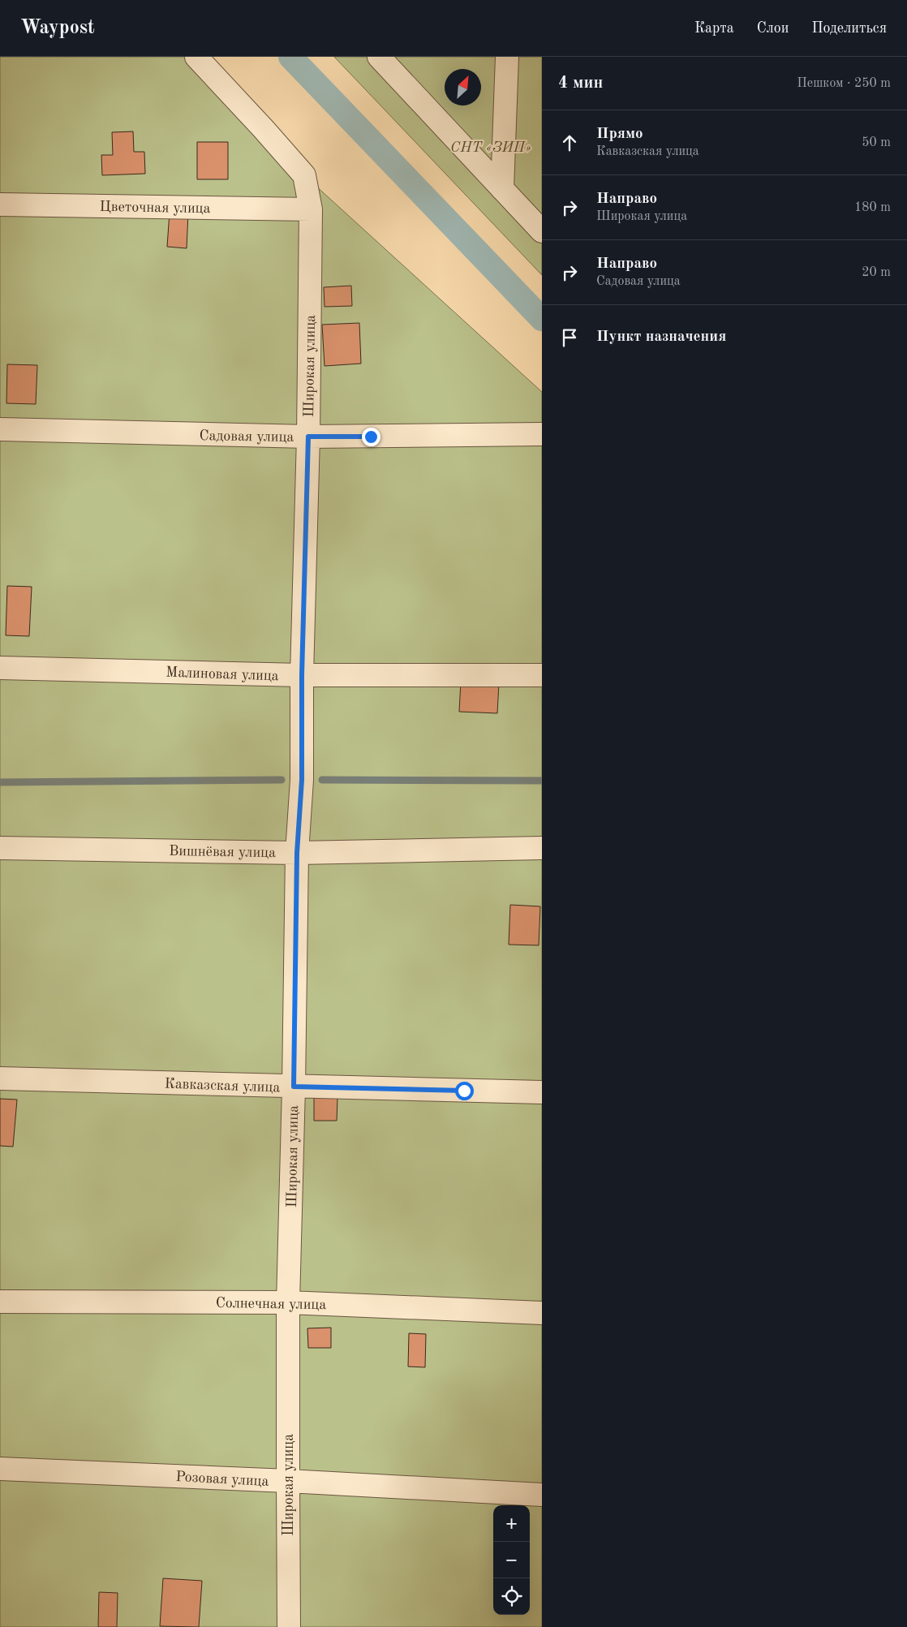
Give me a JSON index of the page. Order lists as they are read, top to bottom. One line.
{"streets":{"street":["Цветочная улица","Широкая улица","Садовая улица","Малиновая улица","Вишнёвая улица","Кавказская улица","Солнечная улица","Розовая улица"]},"crossings":[["Цветочная улица","Широкая улица"],["Широкая улица","Садовая улица"],["Широкая улица","Малиновая улица"],["Широкая улица","Вишнёвая улица"],["Широкая улица","Кавказская улица"],["Широкая улица","Солнечная улица"],["Широкая улица","Розовая улица"]],"parks":["СНТ «ЗИП»"],"north":"top right","page":{"header":"Waypost","nav":["Карта","Слои","Поделиться"],"heading":["4 мин","Пешком · 250 m"],"list":[["Прямо","Кавказская улица","50 m"],["Направо","Широкая улица","180 m"],["Направо","Садовая улица","20 m"],"Пункт назначения"],"map_buttons":["+","−"]}}
